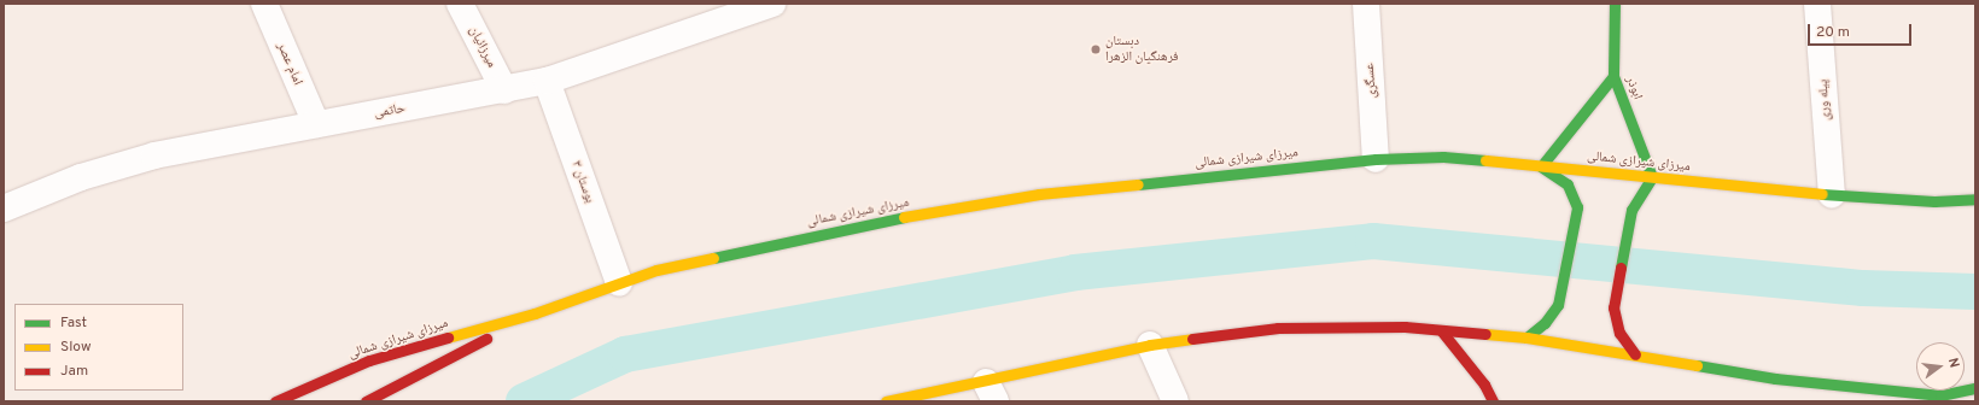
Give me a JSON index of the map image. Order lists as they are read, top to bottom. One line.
{"streets":{"main road":["ابوذر","میرزای شیرازی شمالی"],"street":["میرزائیان","امام عصر","عسگری","پیله وری","حاتمی","بوستان ۳"]},"crossings":[["میرزائیان","حاتمی"],["امام عصر","حاتمی"],["عسگری","میرزای شیرازی شمالی"],["ابوذر","میرزای شیرازی شمالی"],["پیله وری","میرزای شیرازی شمالی"],["حاتمی","بوستان ۳"],["میرزای شیرازی شمالی","بوستان ۳"]],"places":["دبستان فرهنگیان الزهرا"],"legend":["Fast","Slow","Jam"],"scale_bar":"20 m","north":"right"}
